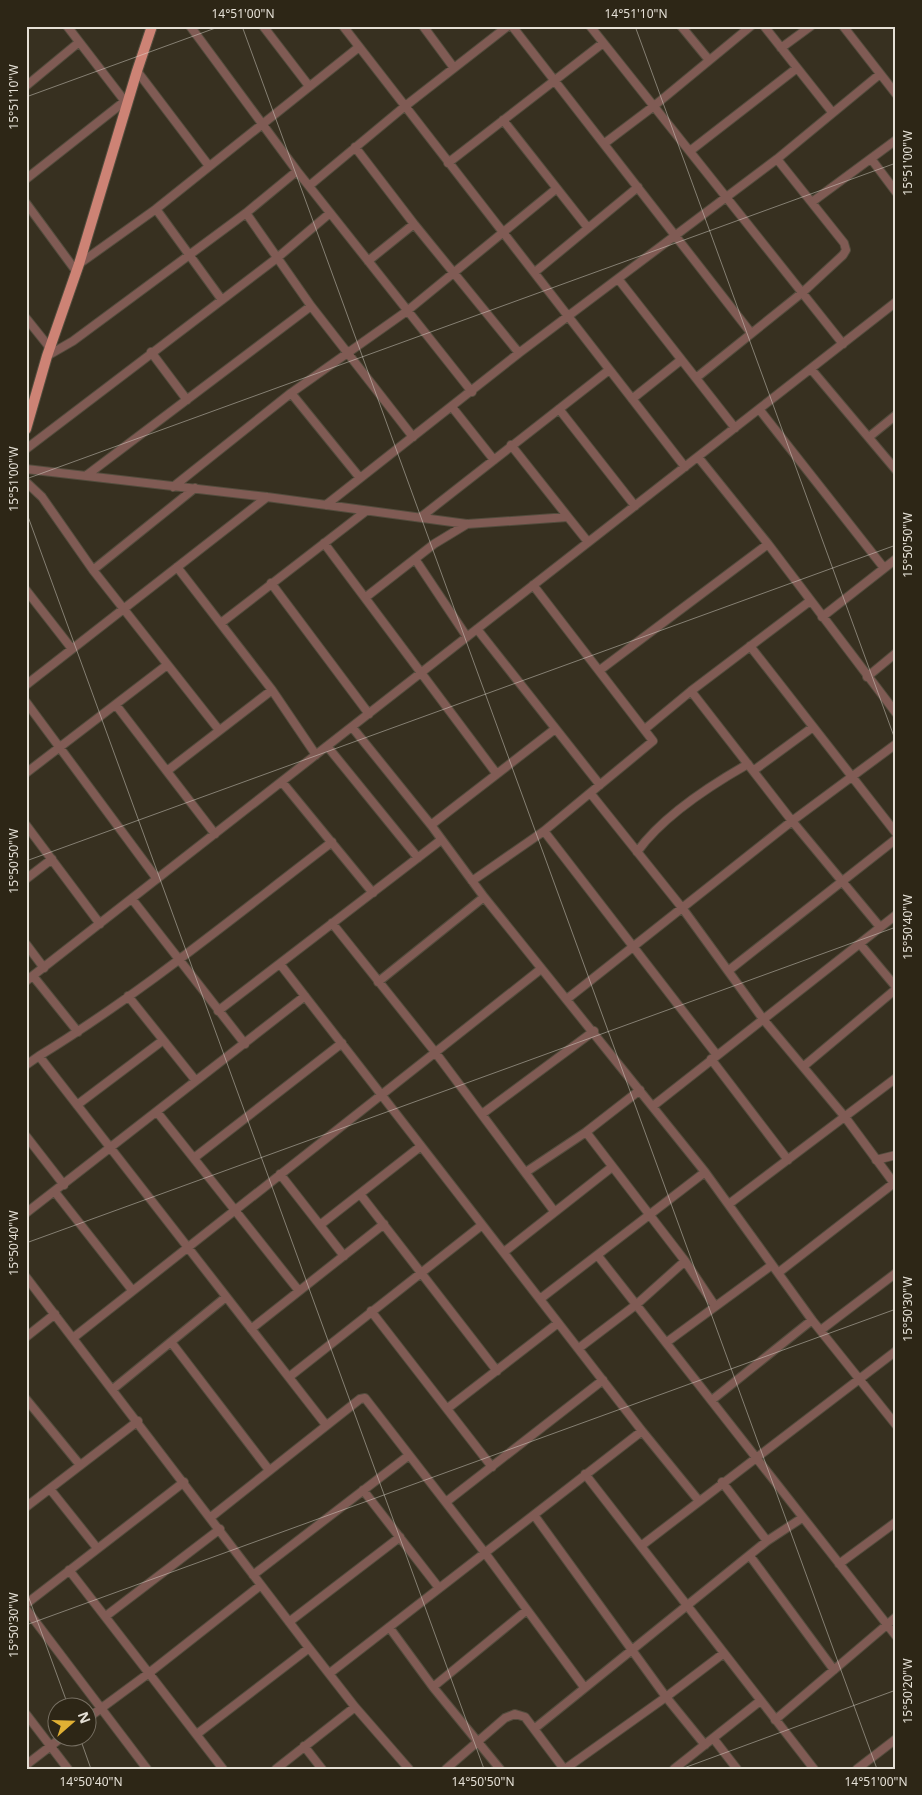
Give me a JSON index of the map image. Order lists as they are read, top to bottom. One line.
{"north":"right","coordinates":["14°51'00\"N","14°51'10\"N","15°51'10\"W","15°51'00\"W","15°50'50\"W","15°50'40\"W","15°50'30\"W","15°50'20\"W","14°50'40\"N","14°50'50\"N"]}
